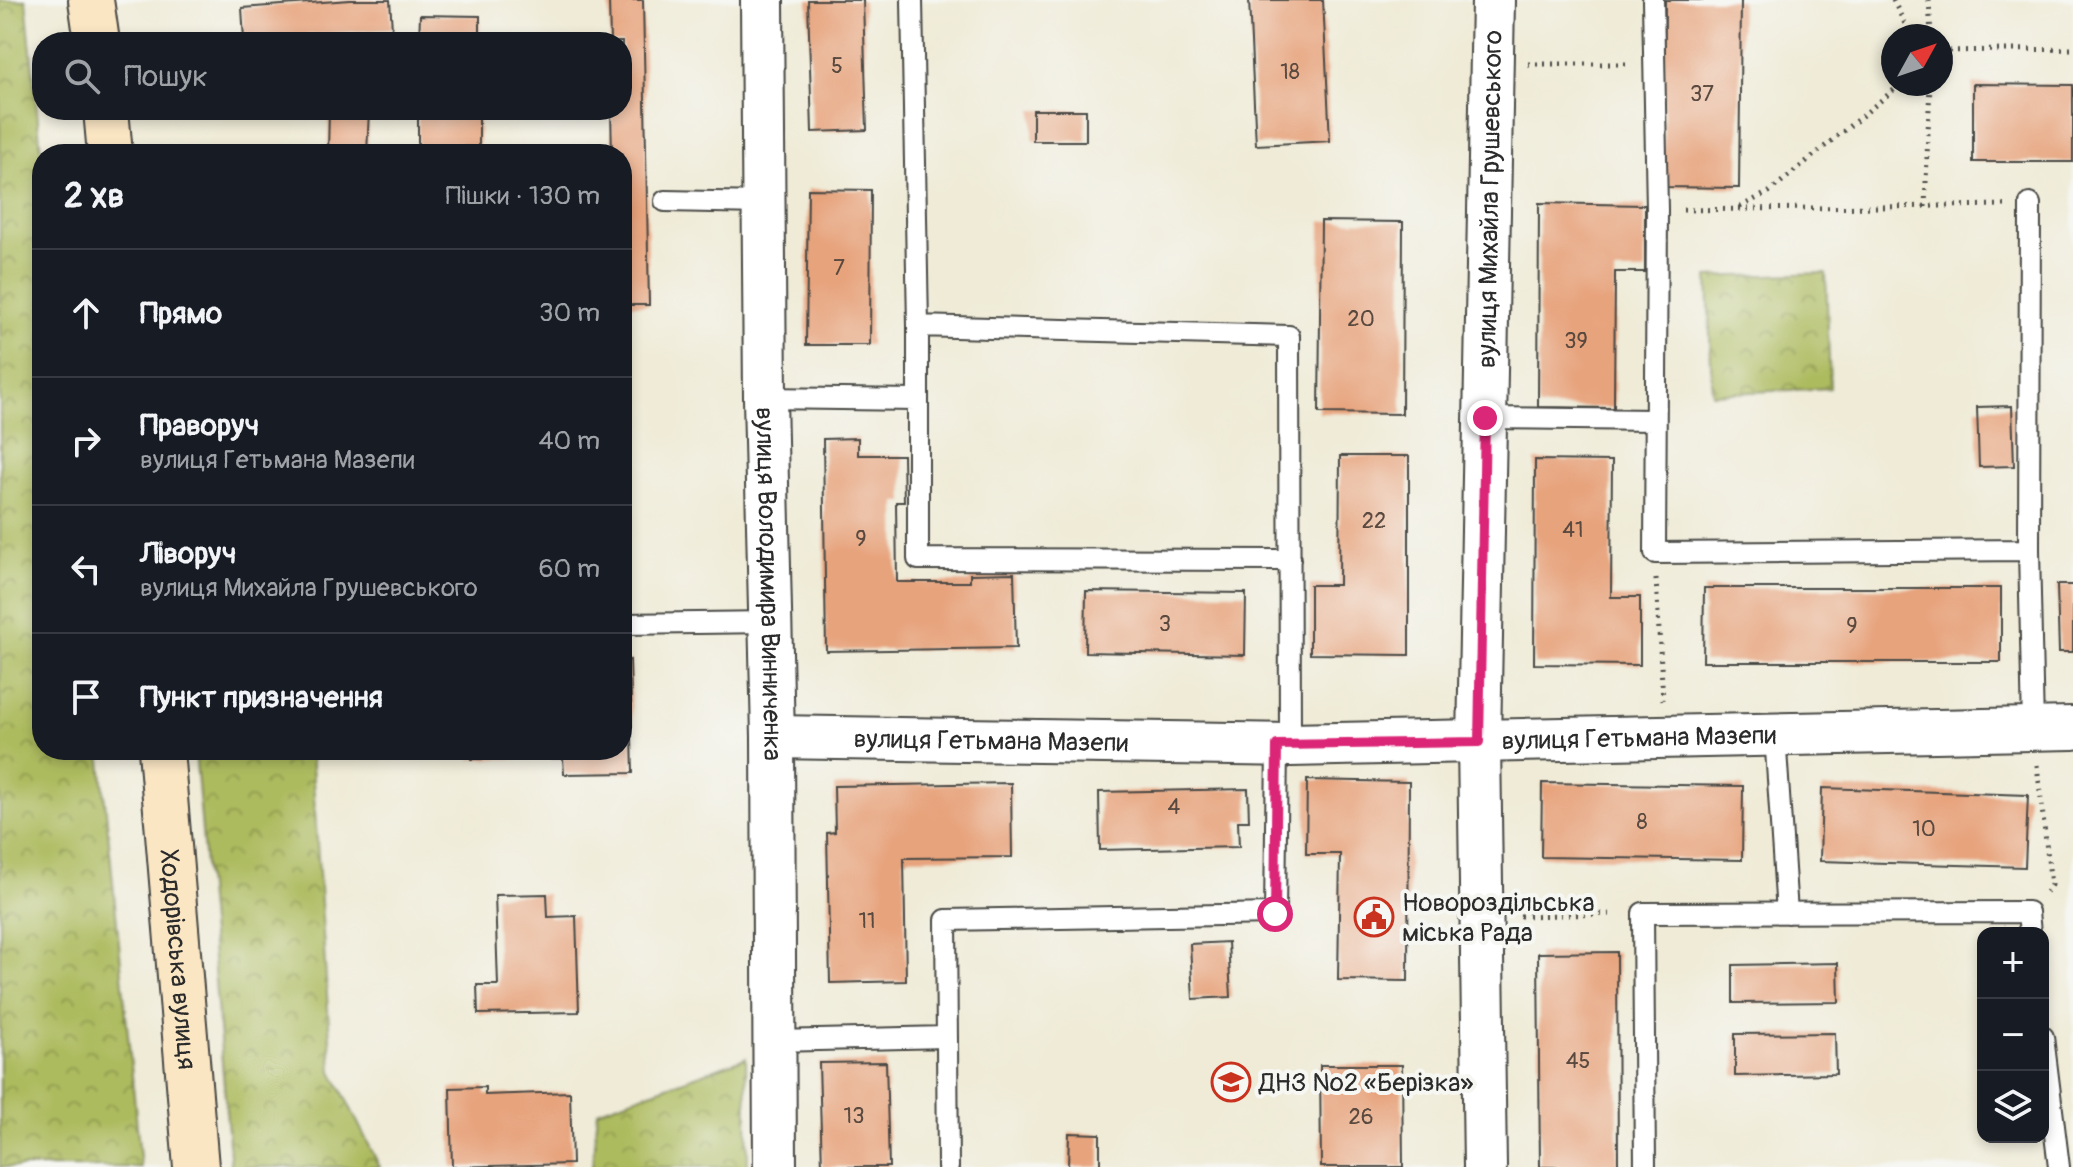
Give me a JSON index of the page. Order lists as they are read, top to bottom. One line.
{"streets":{"main road":["Ходорівська вулиця"],"street":["вулиця Михайла Грушевського","вулиця Володимира Винниченка","вулиця Гетьмана Мазепи"]},"crossings":[["вулиця Михайла Грушевського","вулиця Гетьмана Мазепи"],["вулиця Володимира Винниченка","вулиця Гетьмана Мазепи"]],"places":{"public building":["Новороздільська міська Рада"],"school or university":["ДНЗ №2 «Берізка»"]},"house_numbers":["5","18","37","7","20","39","22","41","9","3","9","4","8","10","11","45","13","26"],"north":"top right","page":{"search":"Пошук","heading":["2 хв","Пішки · 130 m"],"list":[["Прямо","30 m"],["Праворуч","вулиця Гетьмана Мазепи","40 m"],["Ліворуч","вулиця Михайла Грушевського","60 m"],"Пункт призначення"],"map_buttons":["+","−"]}}
